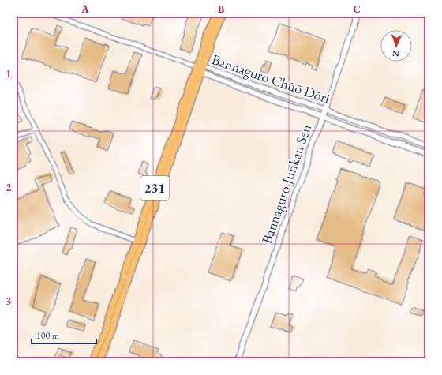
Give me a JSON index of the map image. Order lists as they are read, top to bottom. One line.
{"streets":{"highway":["231"],"street":["Bannaguro Chūō Dōri","Bannaguro Junkan Sen"]},"crossings":[["Bannaguro Chūō Dōri","Bannaguro Junkan Sen"],["Bannaguro Chūō Dōri","231"]],"scale_bar":"100 m","north":"bottom","grid":{"columns":["A","B","C"],"rows":["1","2","3"]}}
